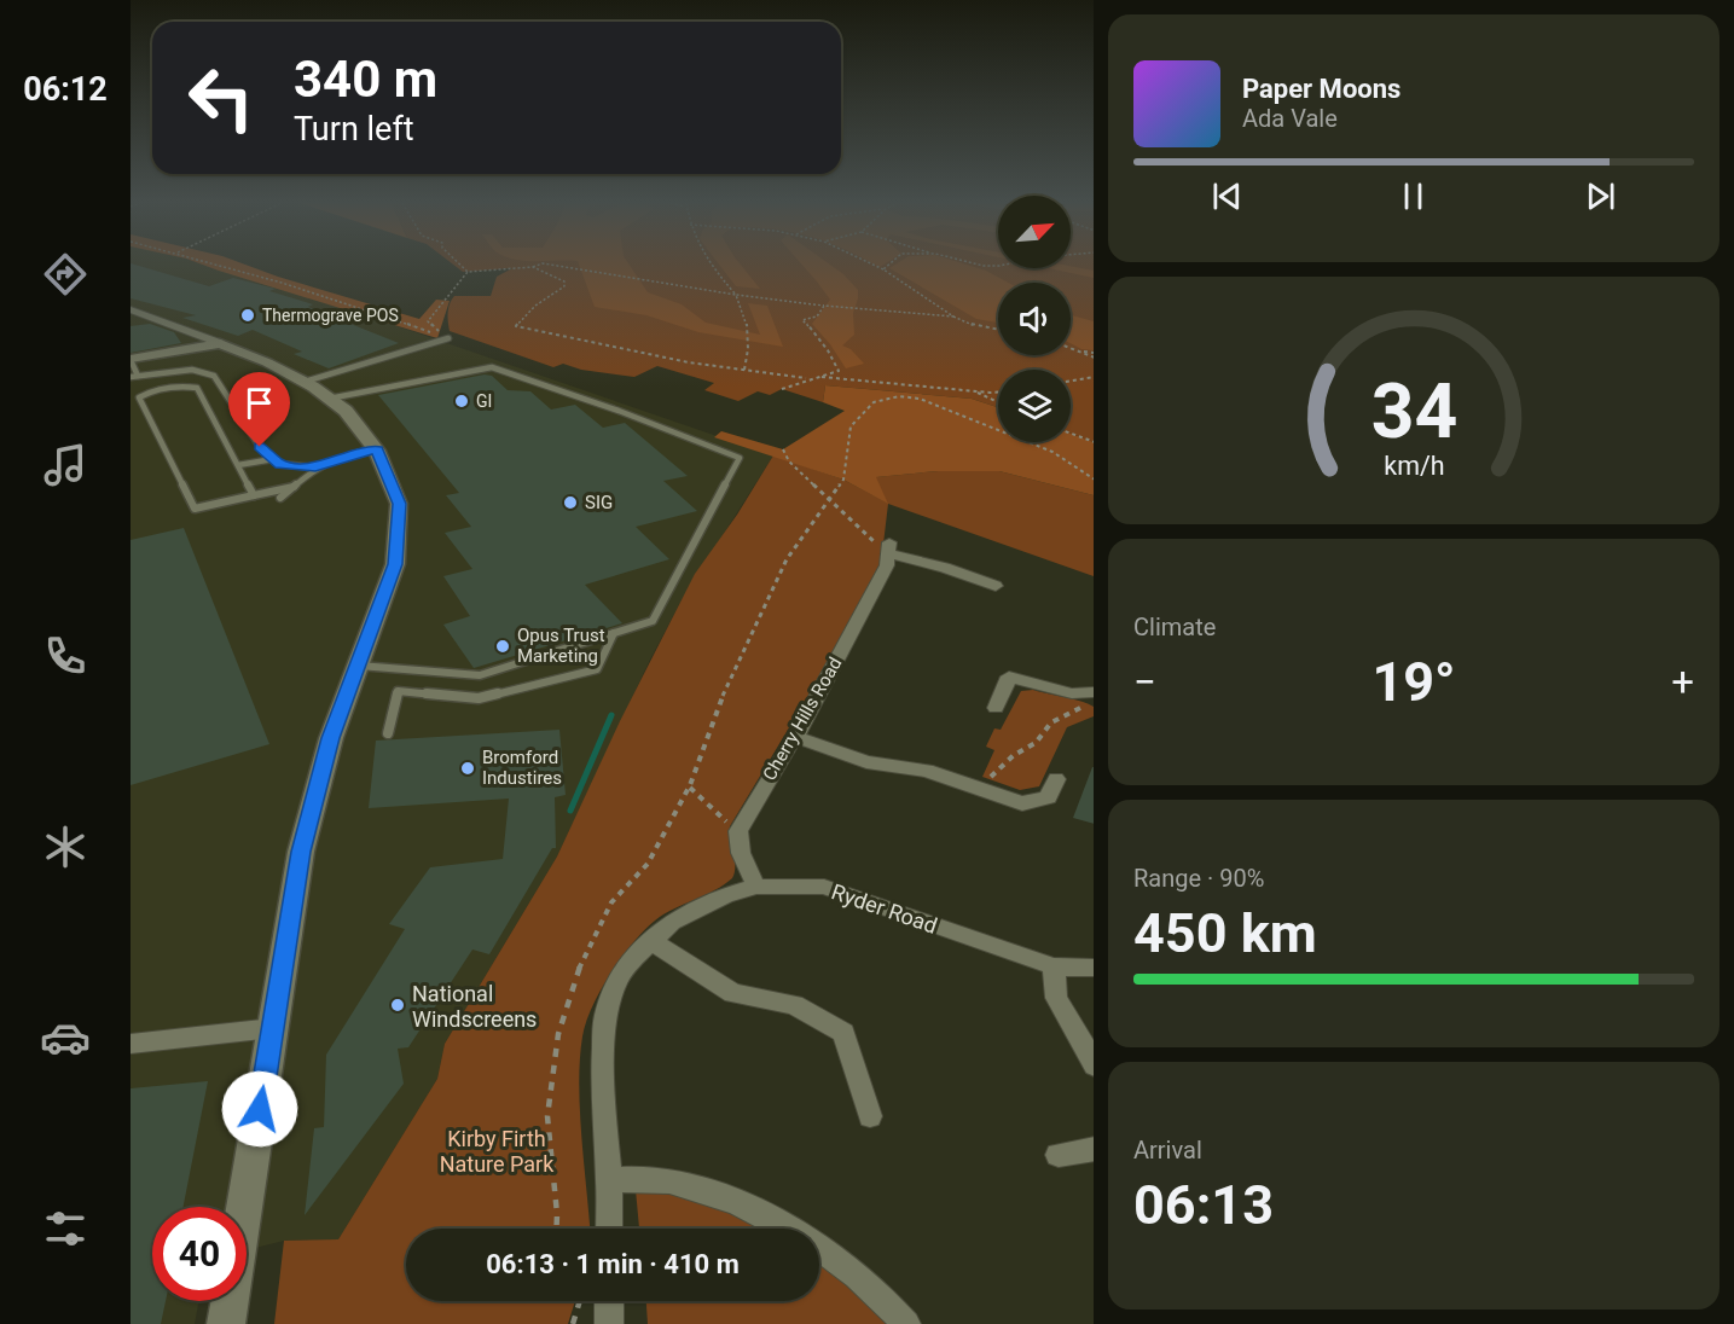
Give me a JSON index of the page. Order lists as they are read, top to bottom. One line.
{"streets":{"street":["Cherry Hills Road","Ryder Road"]},"parks":["Kirby Firth Nature Park"],"places":["Thermograve POS","GI","SIG","Opus Trust Marketing","Bromford Industires","National Windscreens"],"north":"top right","page":{"tabs":"06:12","turn":["340 m","Turn left"],"song":["Paper Moons","Ada Vale"],"tile":["Climate",["Range · 90%","450 km"],["Arrival","06:13"]],"heat":["−","19°","+"],"limit":"40","trip":"06:13 · 1 min · 410 m","gauge":["34","km/h"]}}
